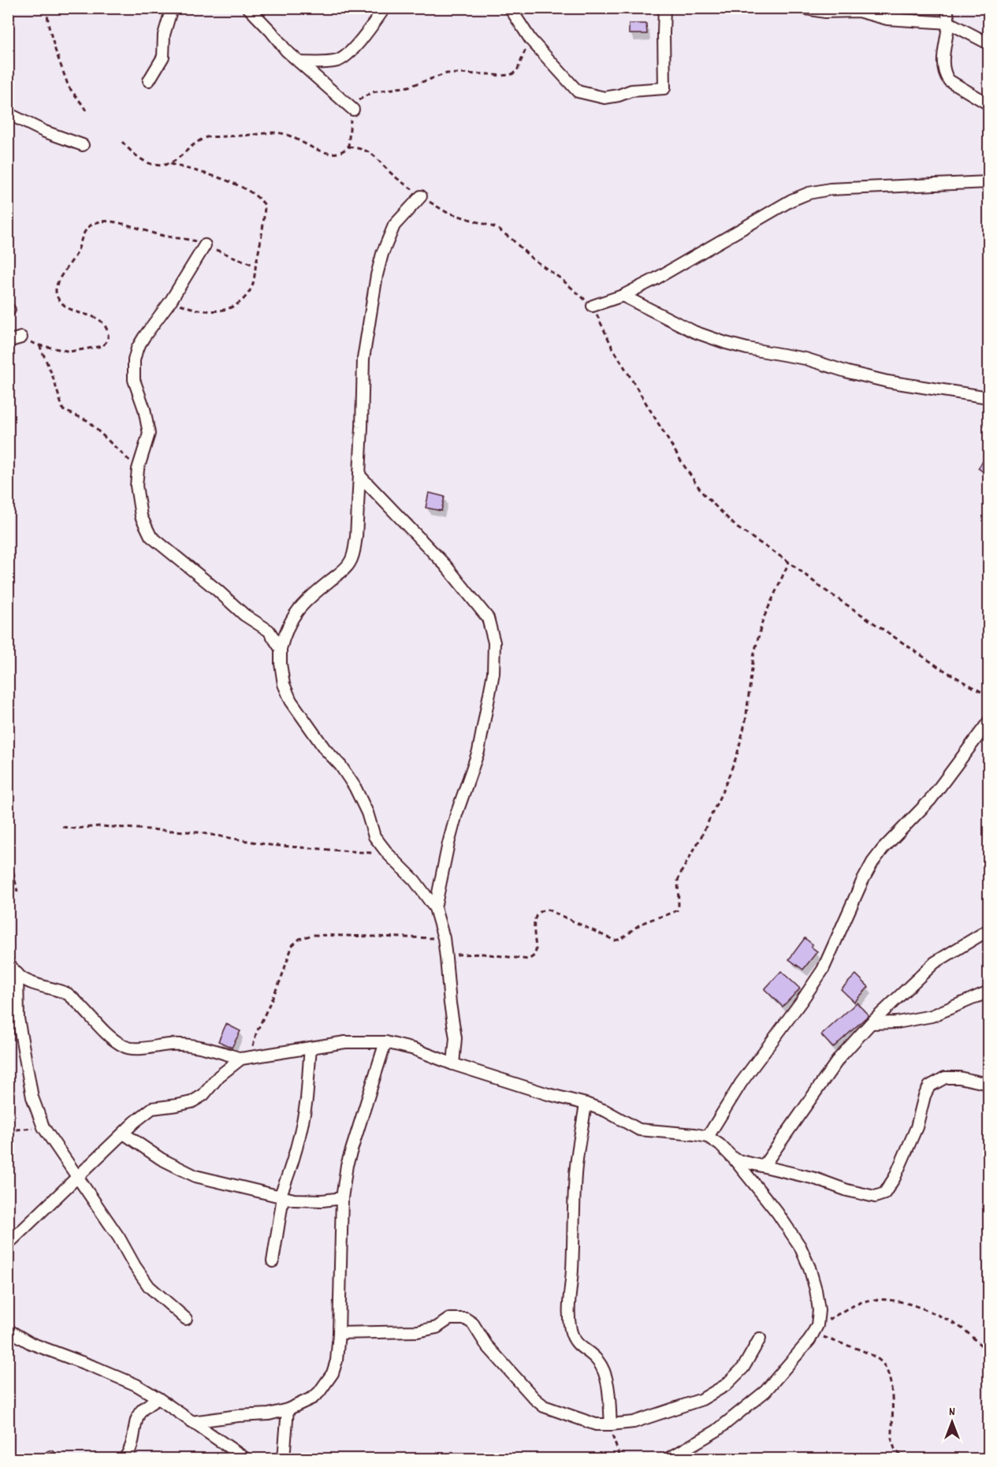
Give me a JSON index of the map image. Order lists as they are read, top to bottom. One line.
{"north":"top"}
